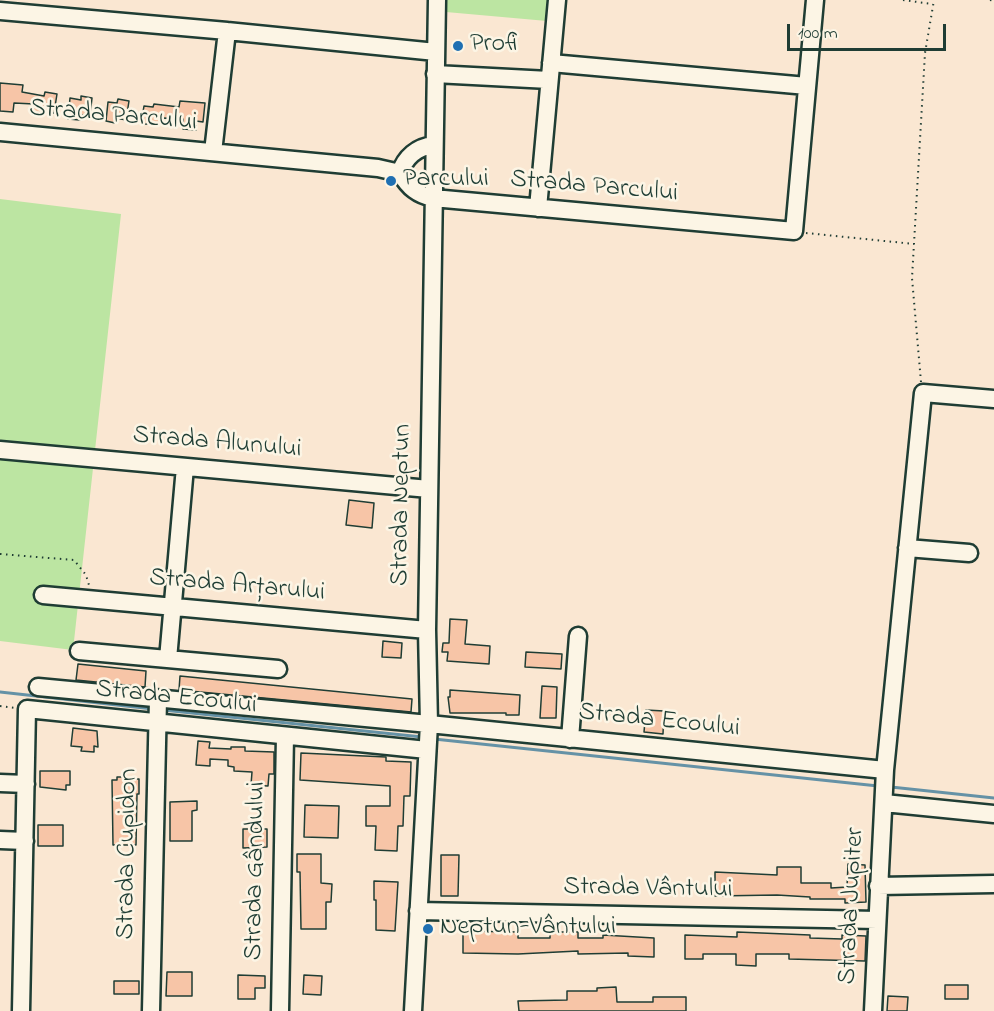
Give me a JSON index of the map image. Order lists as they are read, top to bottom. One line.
{"streets":{"street":["Strada Parcului","Strada Alunului","Strada Neptun","Strada Arțarului","Strada Ecoului","Strada Cupidon","Strada Gândului","Strada Vântului","Strada Jupiter"]},"crossings":[["Strada Parcului","Strada Neptun"],["Strada Alunului","Strada Neptun"],["Strada Neptun","Strada Arțarului"],["Strada Neptun","Strada Ecoului"],["Strada Neptun","Strada Vântului"],["Strada Ecoului","Strada Cupidon"],["Strada Ecoului","Strada Gândului"],["Strada Ecoului","Strada Jupiter"],["Strada Vântului","Strada Jupiter"]],"places":["Profi","Parcului","Neptun-Vântului"],"scale_bar":"100 m"}
